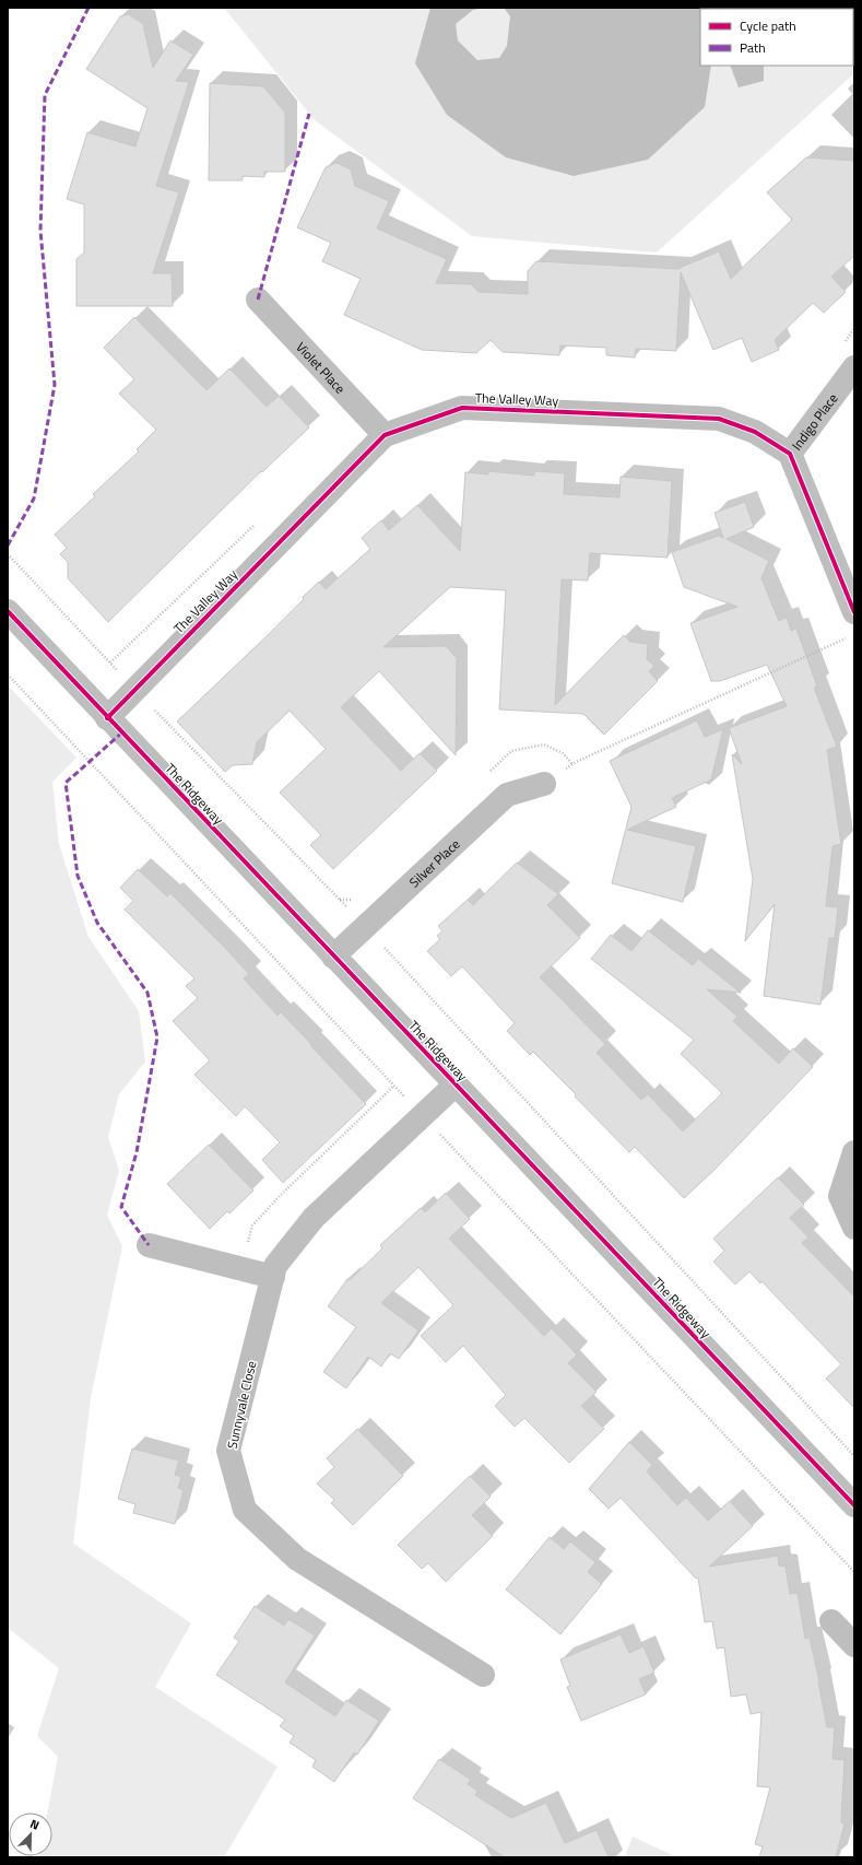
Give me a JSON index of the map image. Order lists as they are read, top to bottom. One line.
{"streets":{"street":["Violet Place","The Valley Way","Indigo Place","The Ridgeway","Silver Place","Sunnyvale Close"]},"crossings":[["Violet Place","The Valley Way"],["The Valley Way","Indigo Place"],["The Valley Way","The Ridgeway"],["The Ridgeway","Silver Place"],["The Ridgeway","Sunnyvale Close"]],"legend":["Cycle path","Path"],"north":"top right"}
